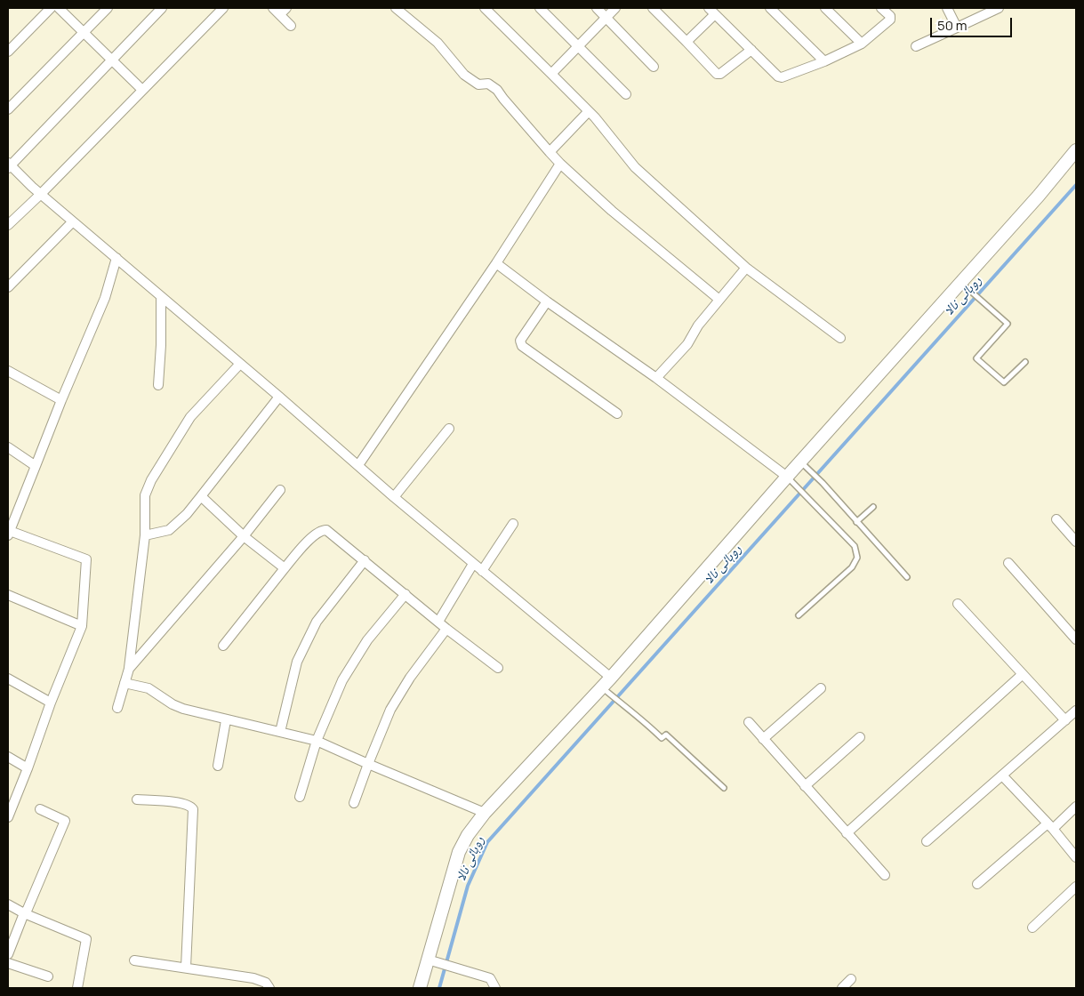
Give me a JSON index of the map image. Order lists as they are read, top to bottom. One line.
{"water":["روہائی نالا"],"scale_bar":"50 m"}
